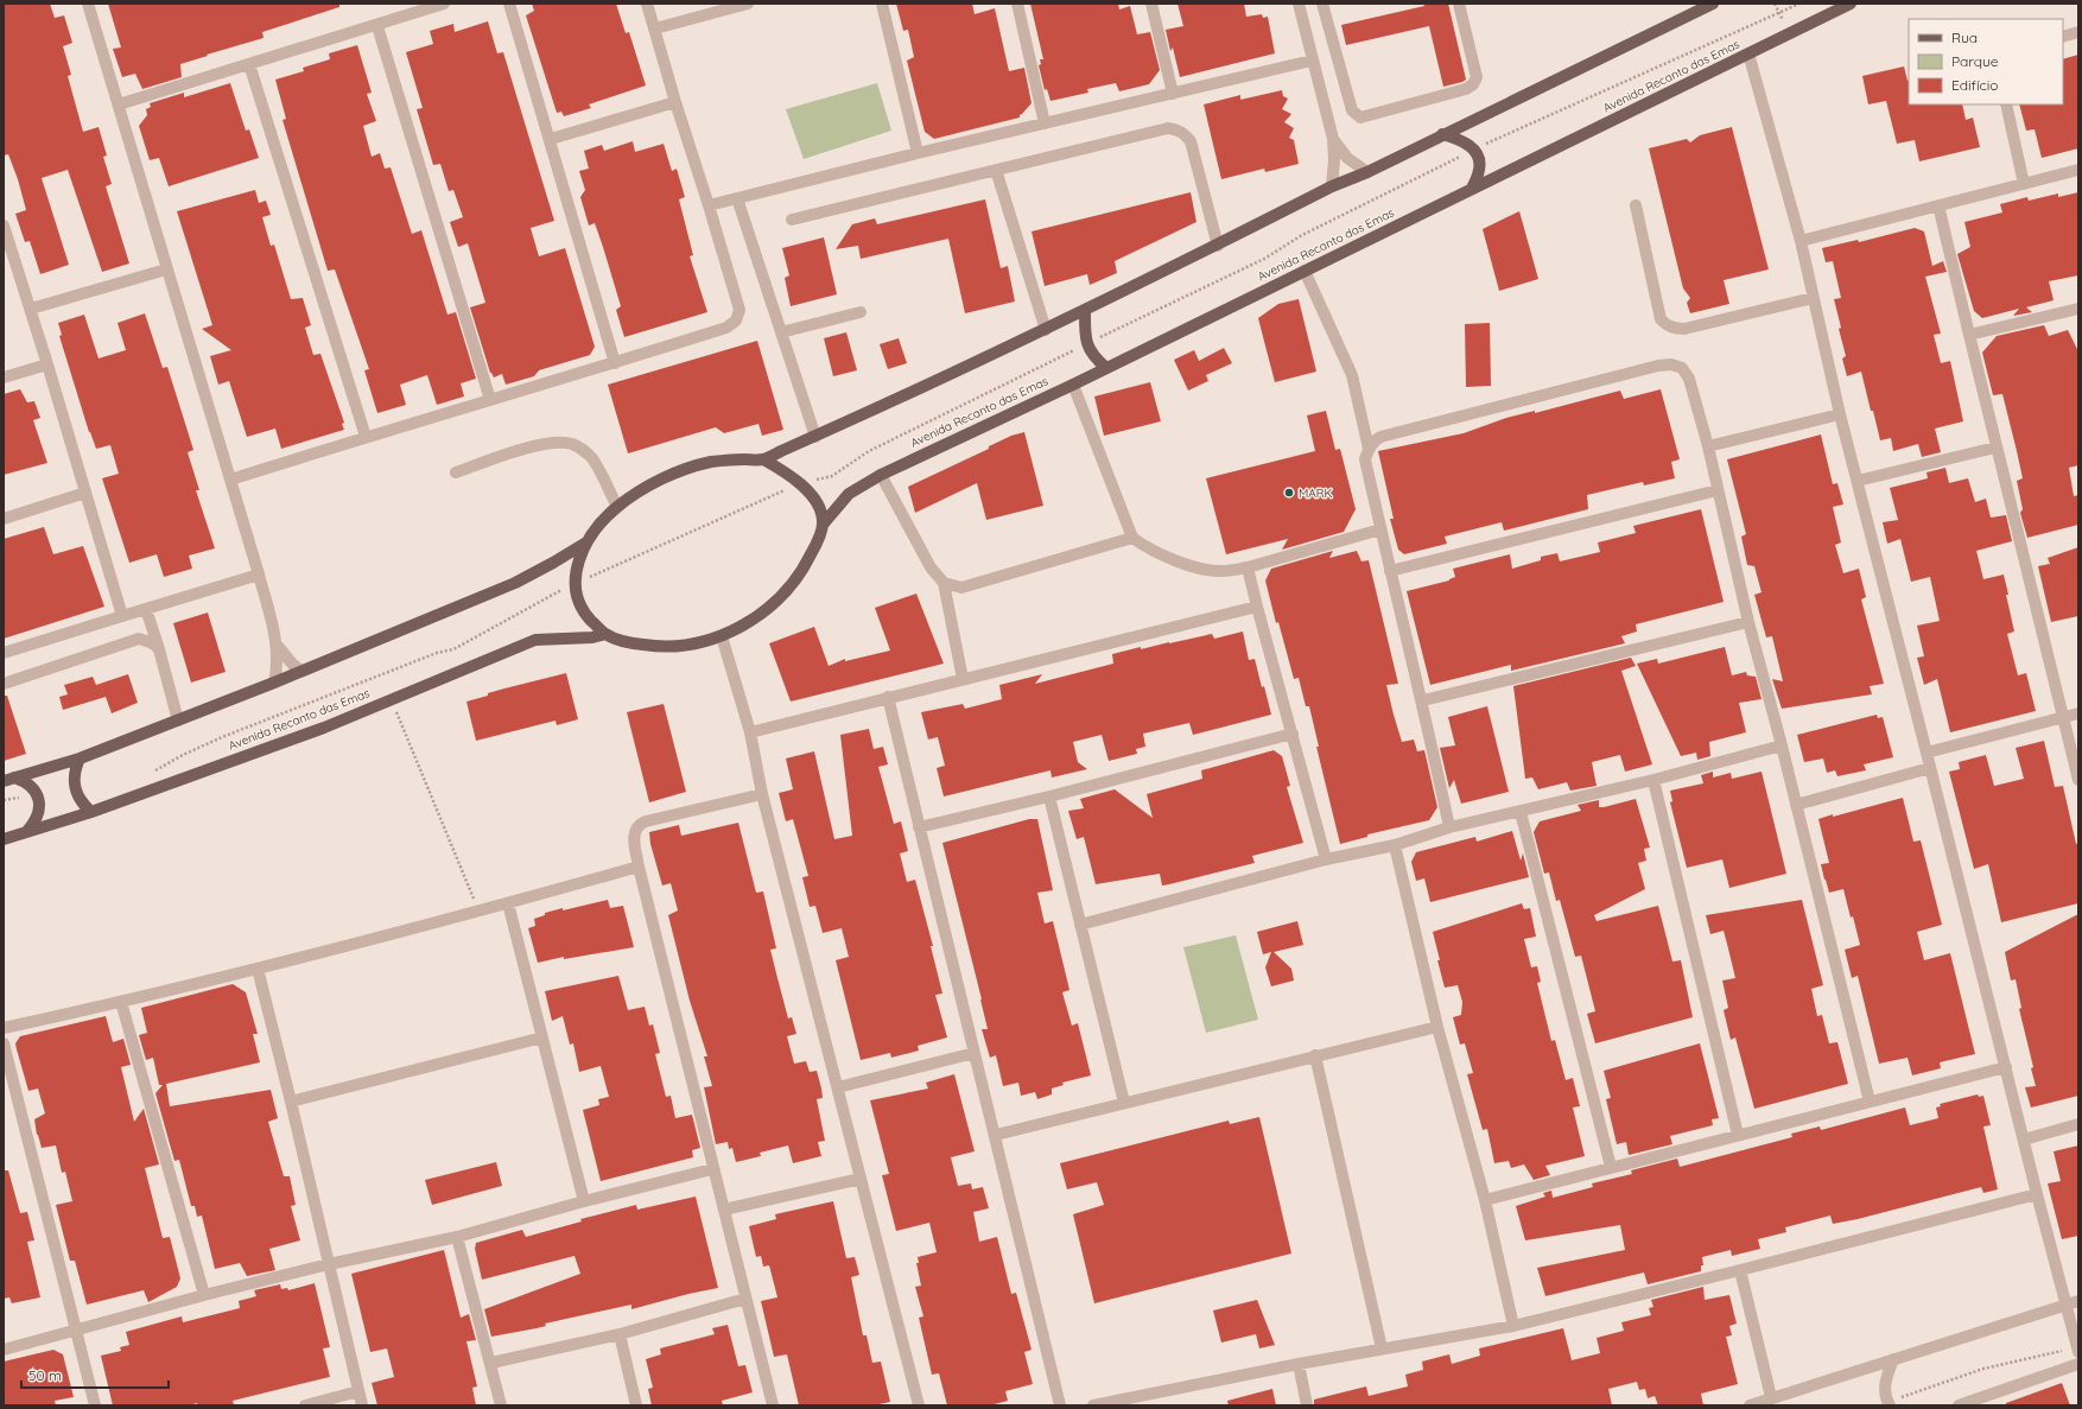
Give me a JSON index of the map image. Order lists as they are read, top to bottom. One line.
{"streets":{"main road":["Avenida Recanto das Emas"]},"places":["MARK"],"legend":["Rua","Parque","Edifício"],"scale_bar":"50 m"}
